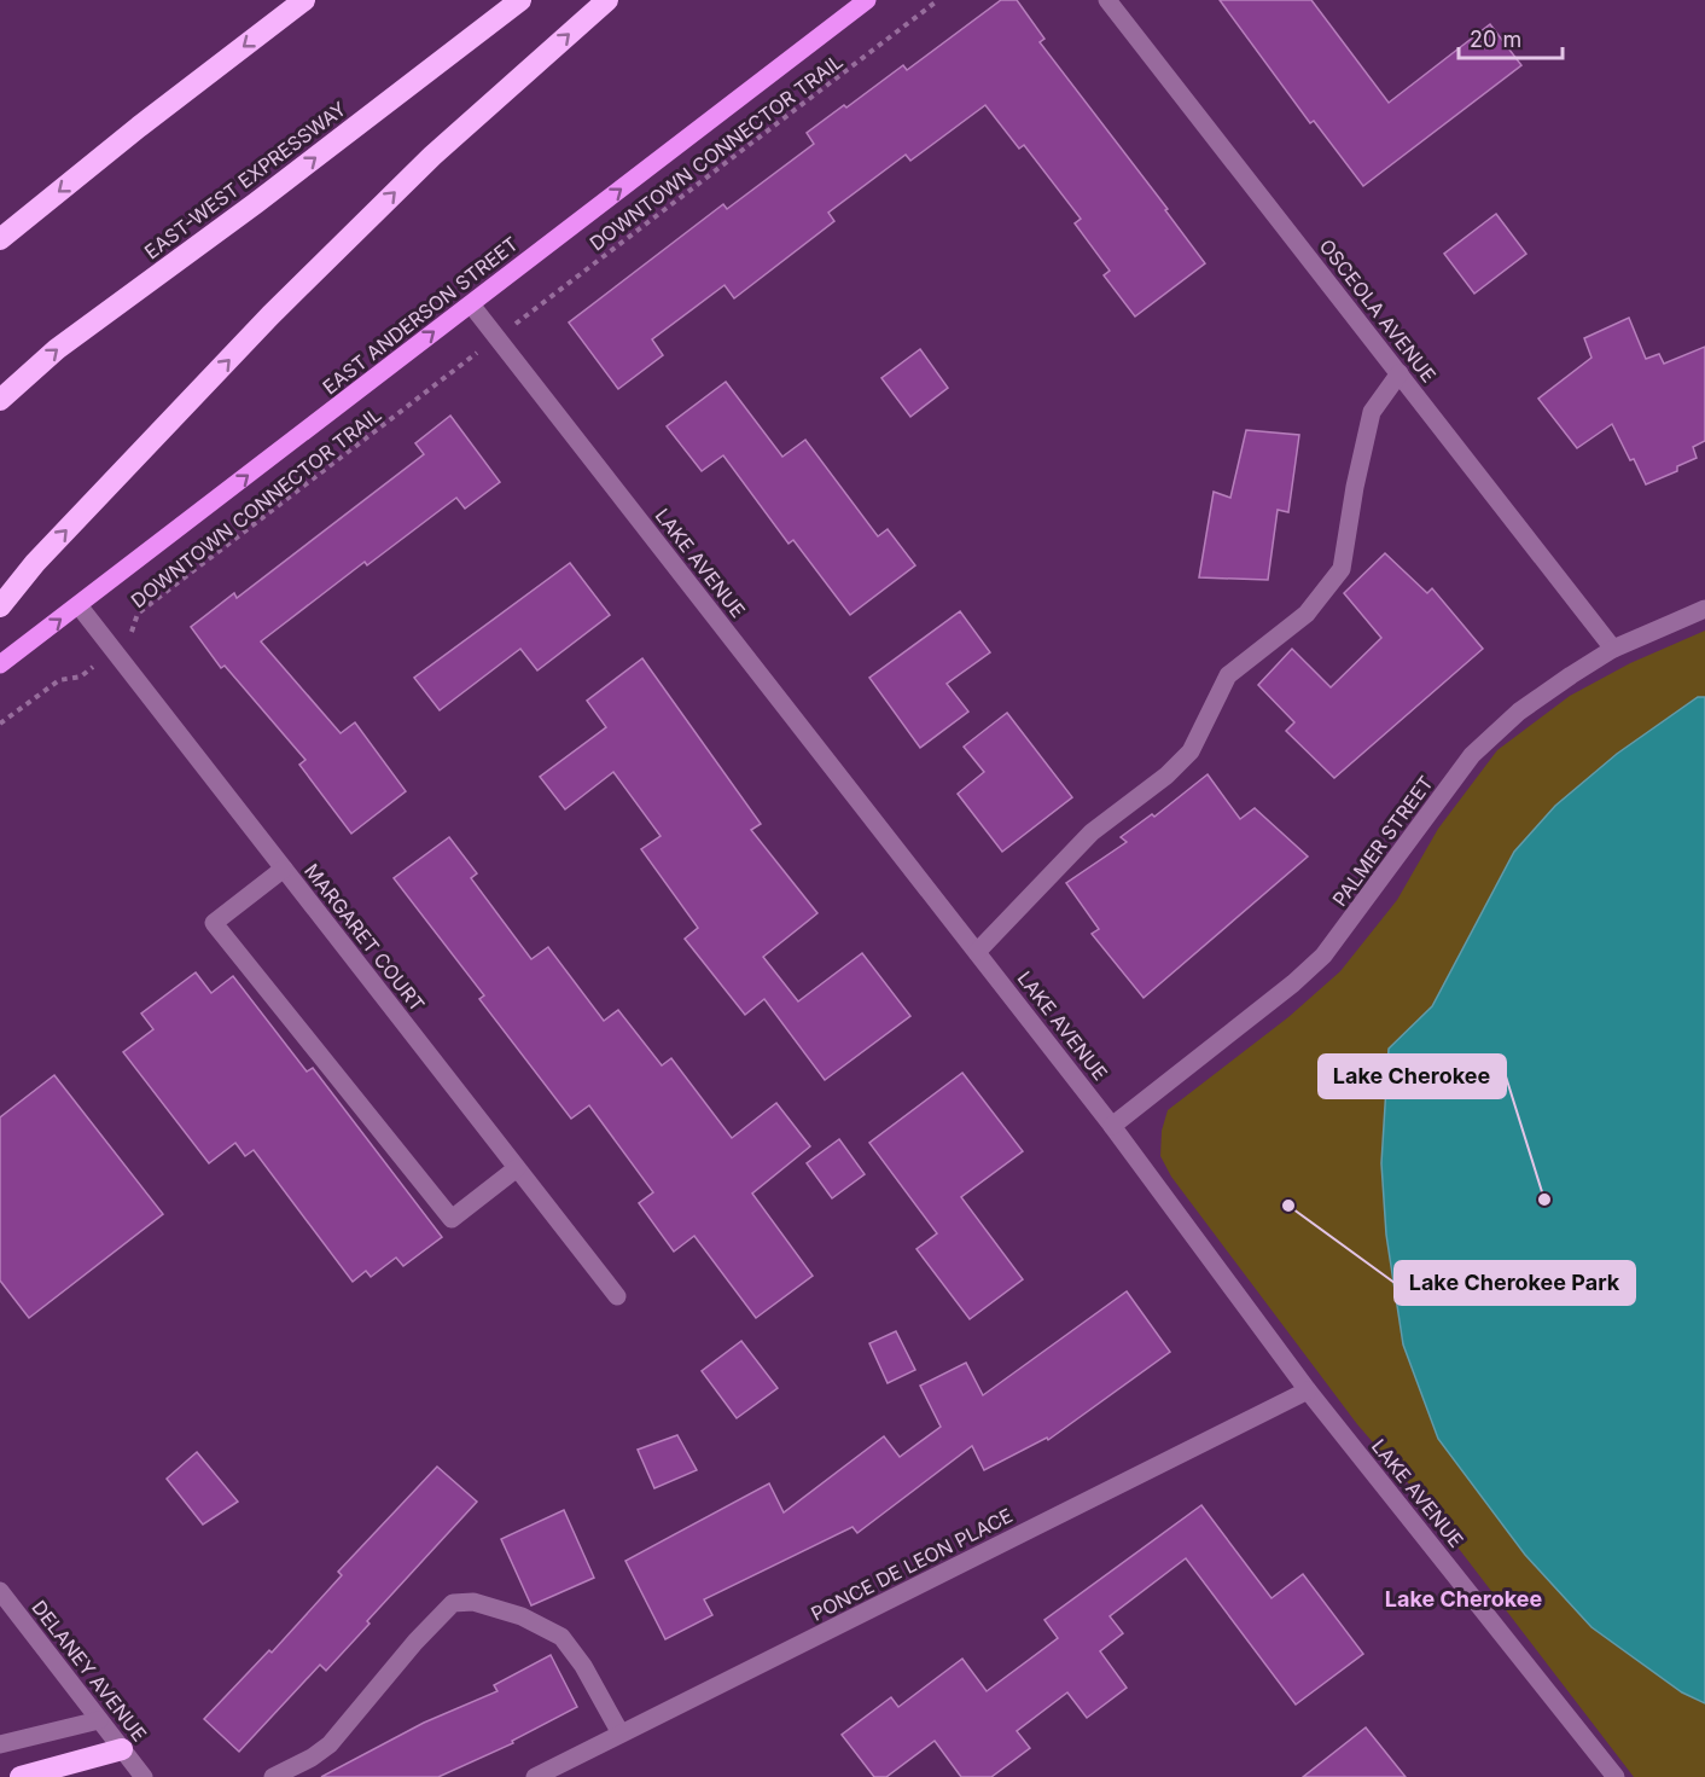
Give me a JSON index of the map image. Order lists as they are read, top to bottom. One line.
{"streets":{"highway":["EAST-WEST EXPRESSWAY"],"main road":["EAST ANDERSON STREET"],"street":["OSCEOLA AVENUE","LAKE AVENUE","PALMER STREET","MARGARET COURT","PONCE DE LEON PLACE","DELANEY AVENUE"],"path":["DOWNTOWN CONNECTOR TRAIL"]},"crossings":[["OSCEOLA AVENUE","PALMER STREET"],["EAST ANDERSON STREET","LAKE AVENUE"],["EAST ANDERSON STREET","MARGARET COURT"],["LAKE AVENUE","PALMER STREET"],["LAKE AVENUE","PONCE DE LEON PLACE"]],"one_way":["EAST ANDERSON STREET"],"districts":["Lake Cherokee"],"places":["Lake Cherokee","Lake Cherokee Park"],"scale_bar":"20 m"}
